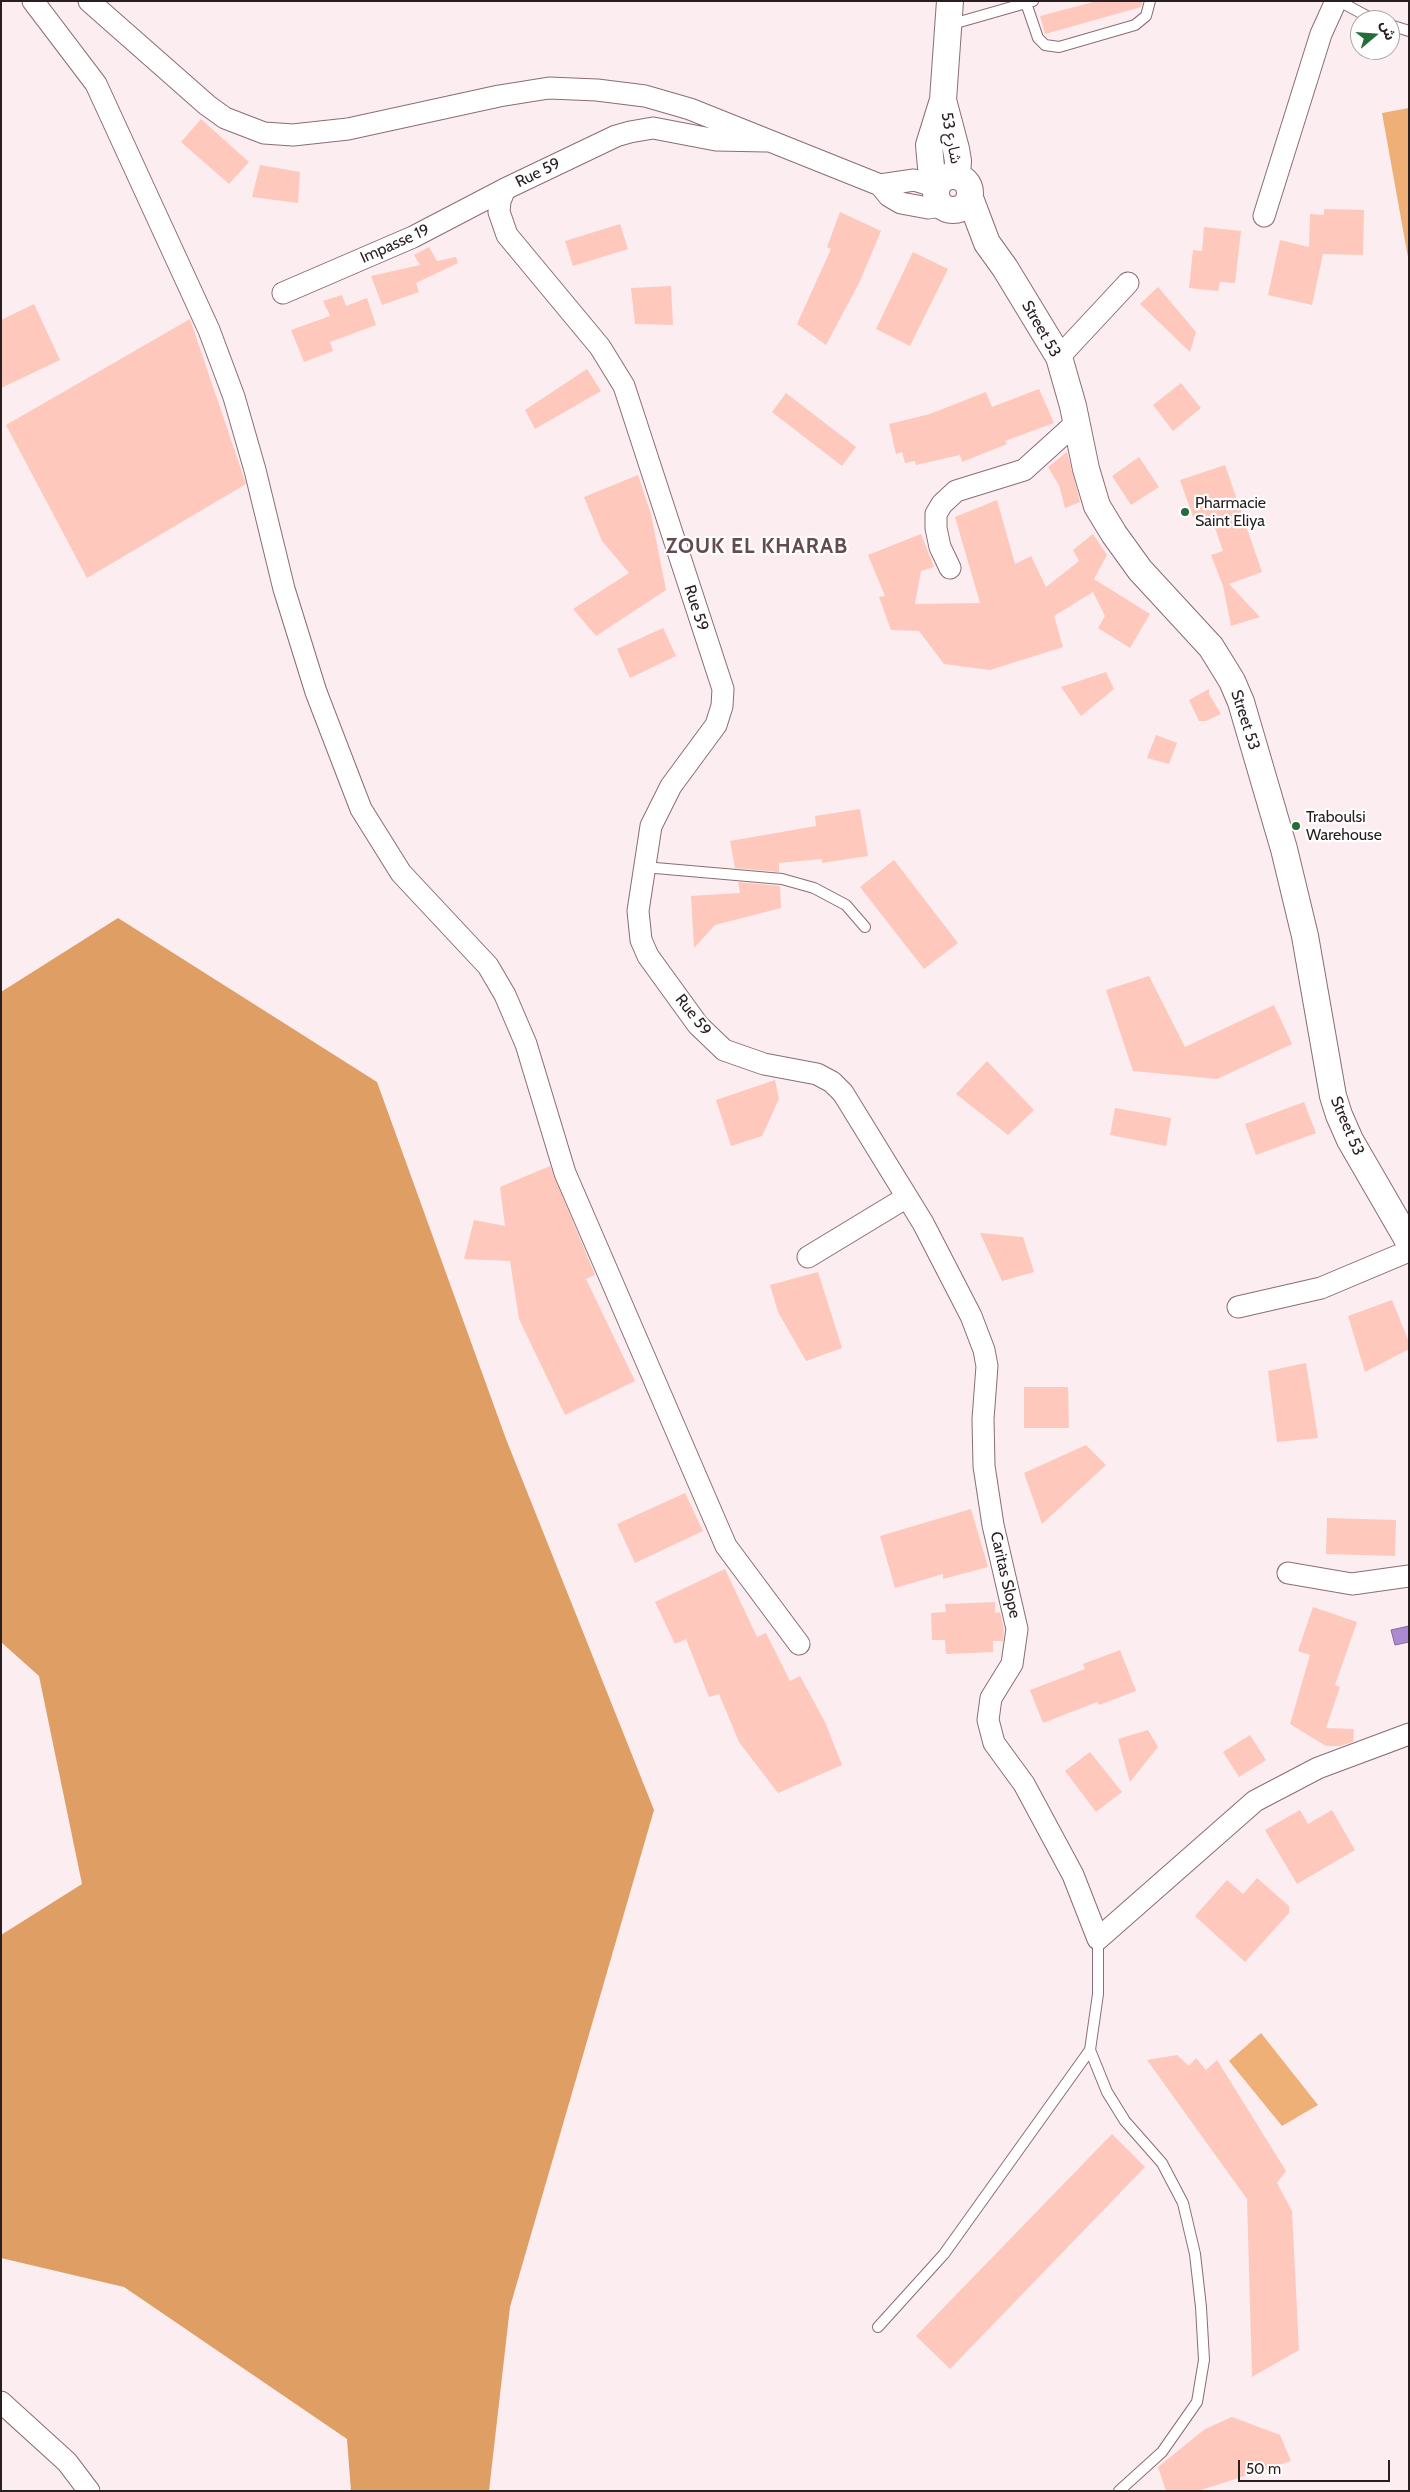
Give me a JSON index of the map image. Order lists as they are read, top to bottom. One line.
{"streets":{"street":["شارع 53","Rue 59","Impasse 19","Street 53","Caritas Slope"]},"crossings":[["شارع 53","Street 53"],["Rue 59","Impasse 19"],["Rue 59","Caritas Slope"]],"districts":["ZOUK EL KHARAB"],"places":["Pharmacie Saint Eliya","Traboulsi Warehouse"],"scale_bar":"50 m","north":"right"}
